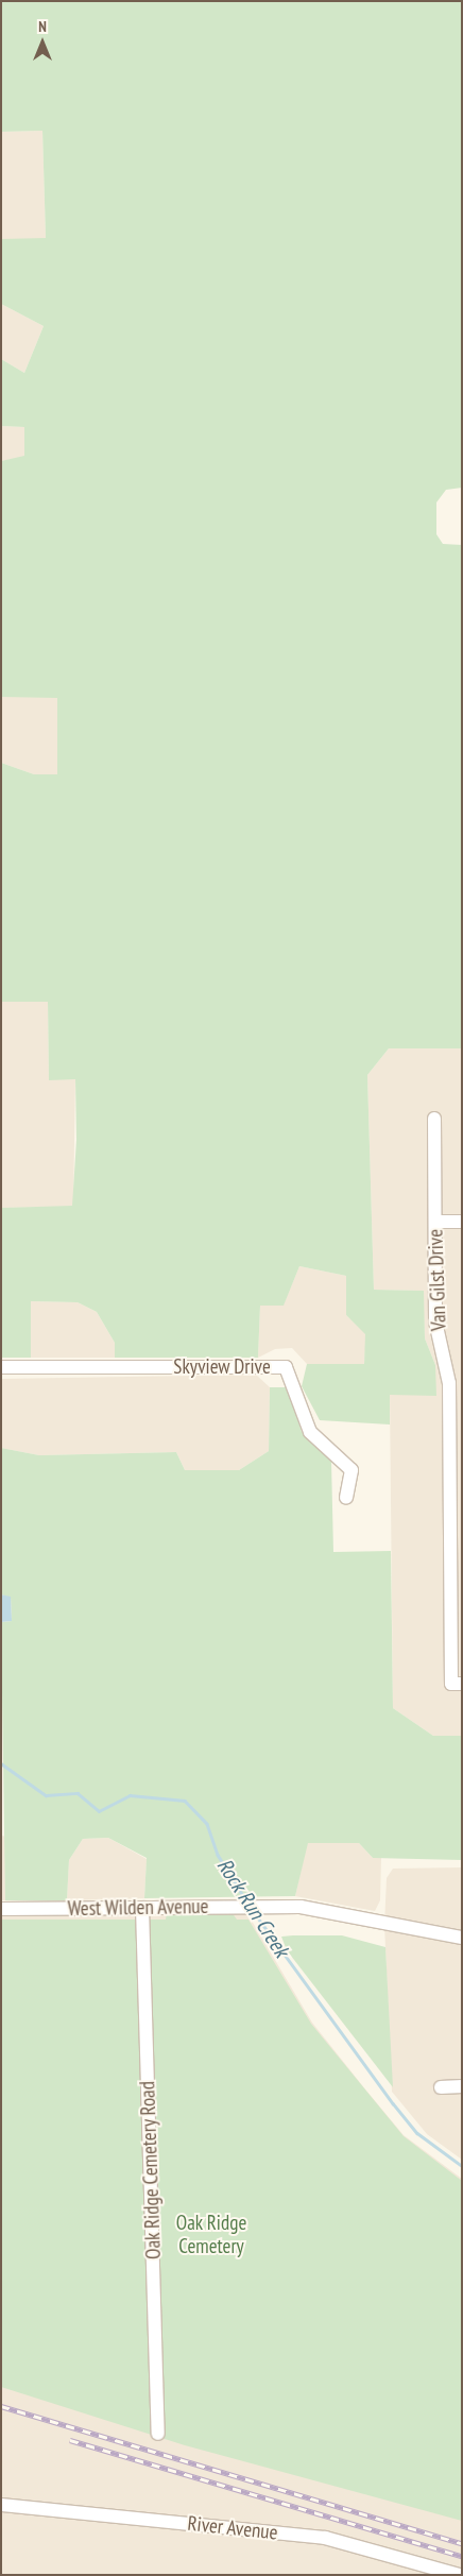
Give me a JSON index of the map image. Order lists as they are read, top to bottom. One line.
{"streets":{"street":["Van Gilst Drive","Skyview Drive","West Wilden Avenue","Oak Ridge Cemetery Road","River Avenue"]},"crossings":[["West Wilden Avenue","Oak Ridge Cemetery Road"]],"water":["Rock Run Creek"],"parks":["Oak Ridge Cemetery"],"north":"top"}
